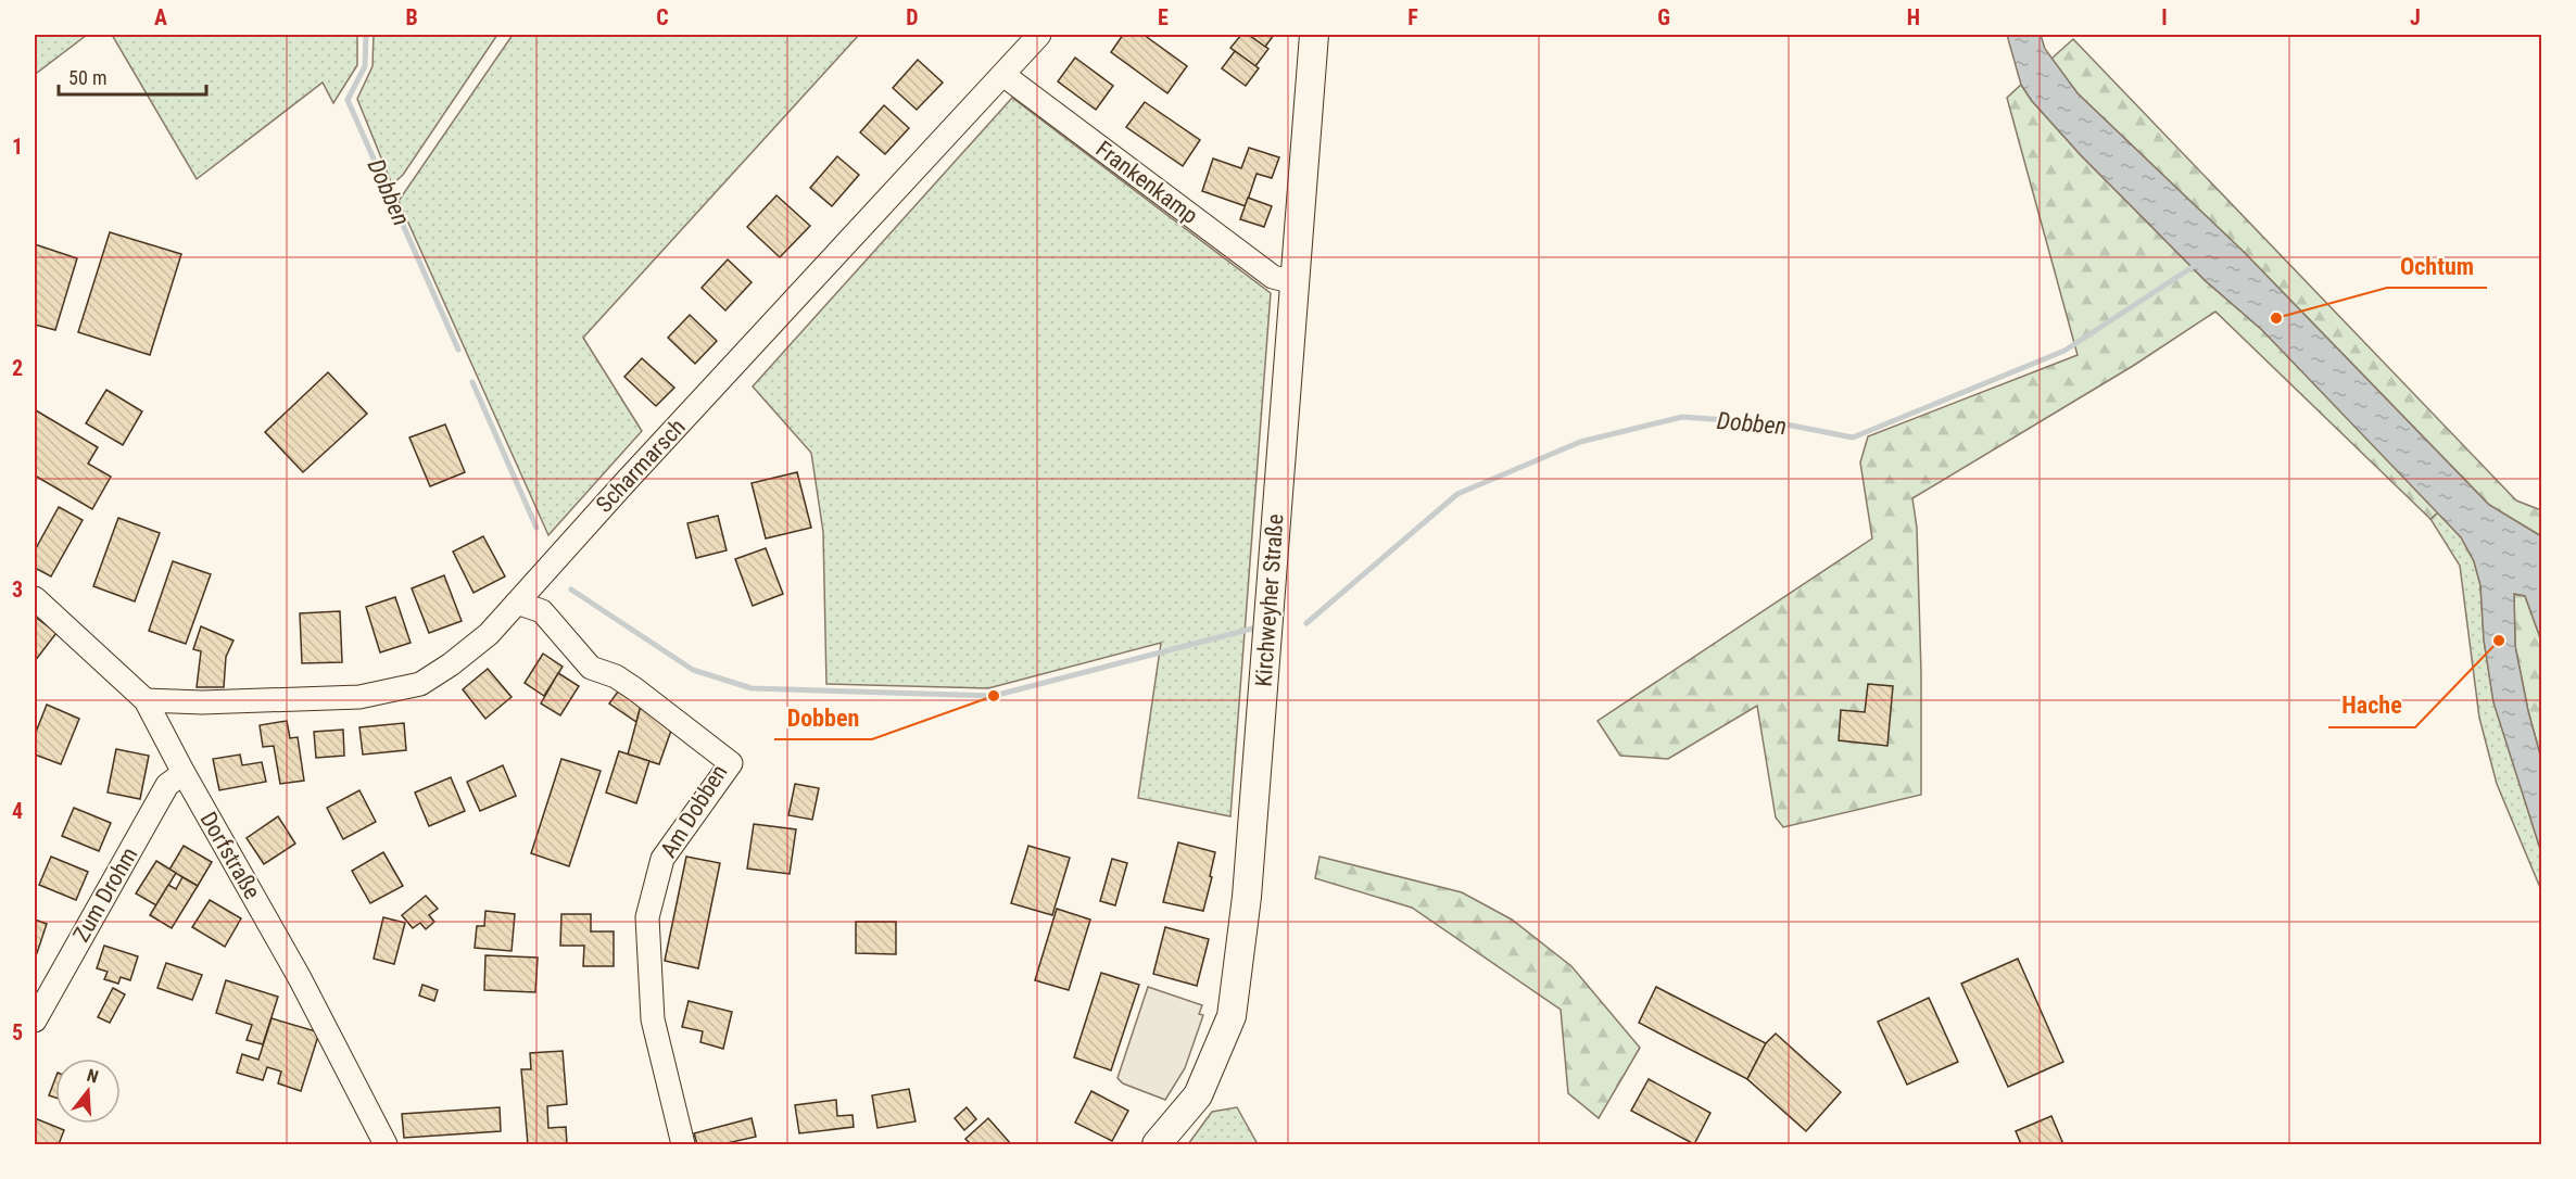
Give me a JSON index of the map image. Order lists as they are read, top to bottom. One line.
{"streets":{"main road":["Kirchweyher Straße"],"street":["Frankenkamp","Scharmarsch","Am Dobben","Dorfstraße","Zum Drohm"]},"crossings":[["Frankenkamp","Scharmarsch"],["Frankenkamp","Kirchweyher Straße"],["Scharmarsch","Am Dobben"],["Scharmarsch","Dorfstraße"],["Dorfstraße","Zum Drohm"]],"water":["Dobben"],"places":["Ochtum","Hache","Dobben"],"scale_bar":"50 m","north":"top","grid":{"columns":["A","B","C","D","E","F","G","H","I","J"],"rows":["1","2","3","4","5"]}}
